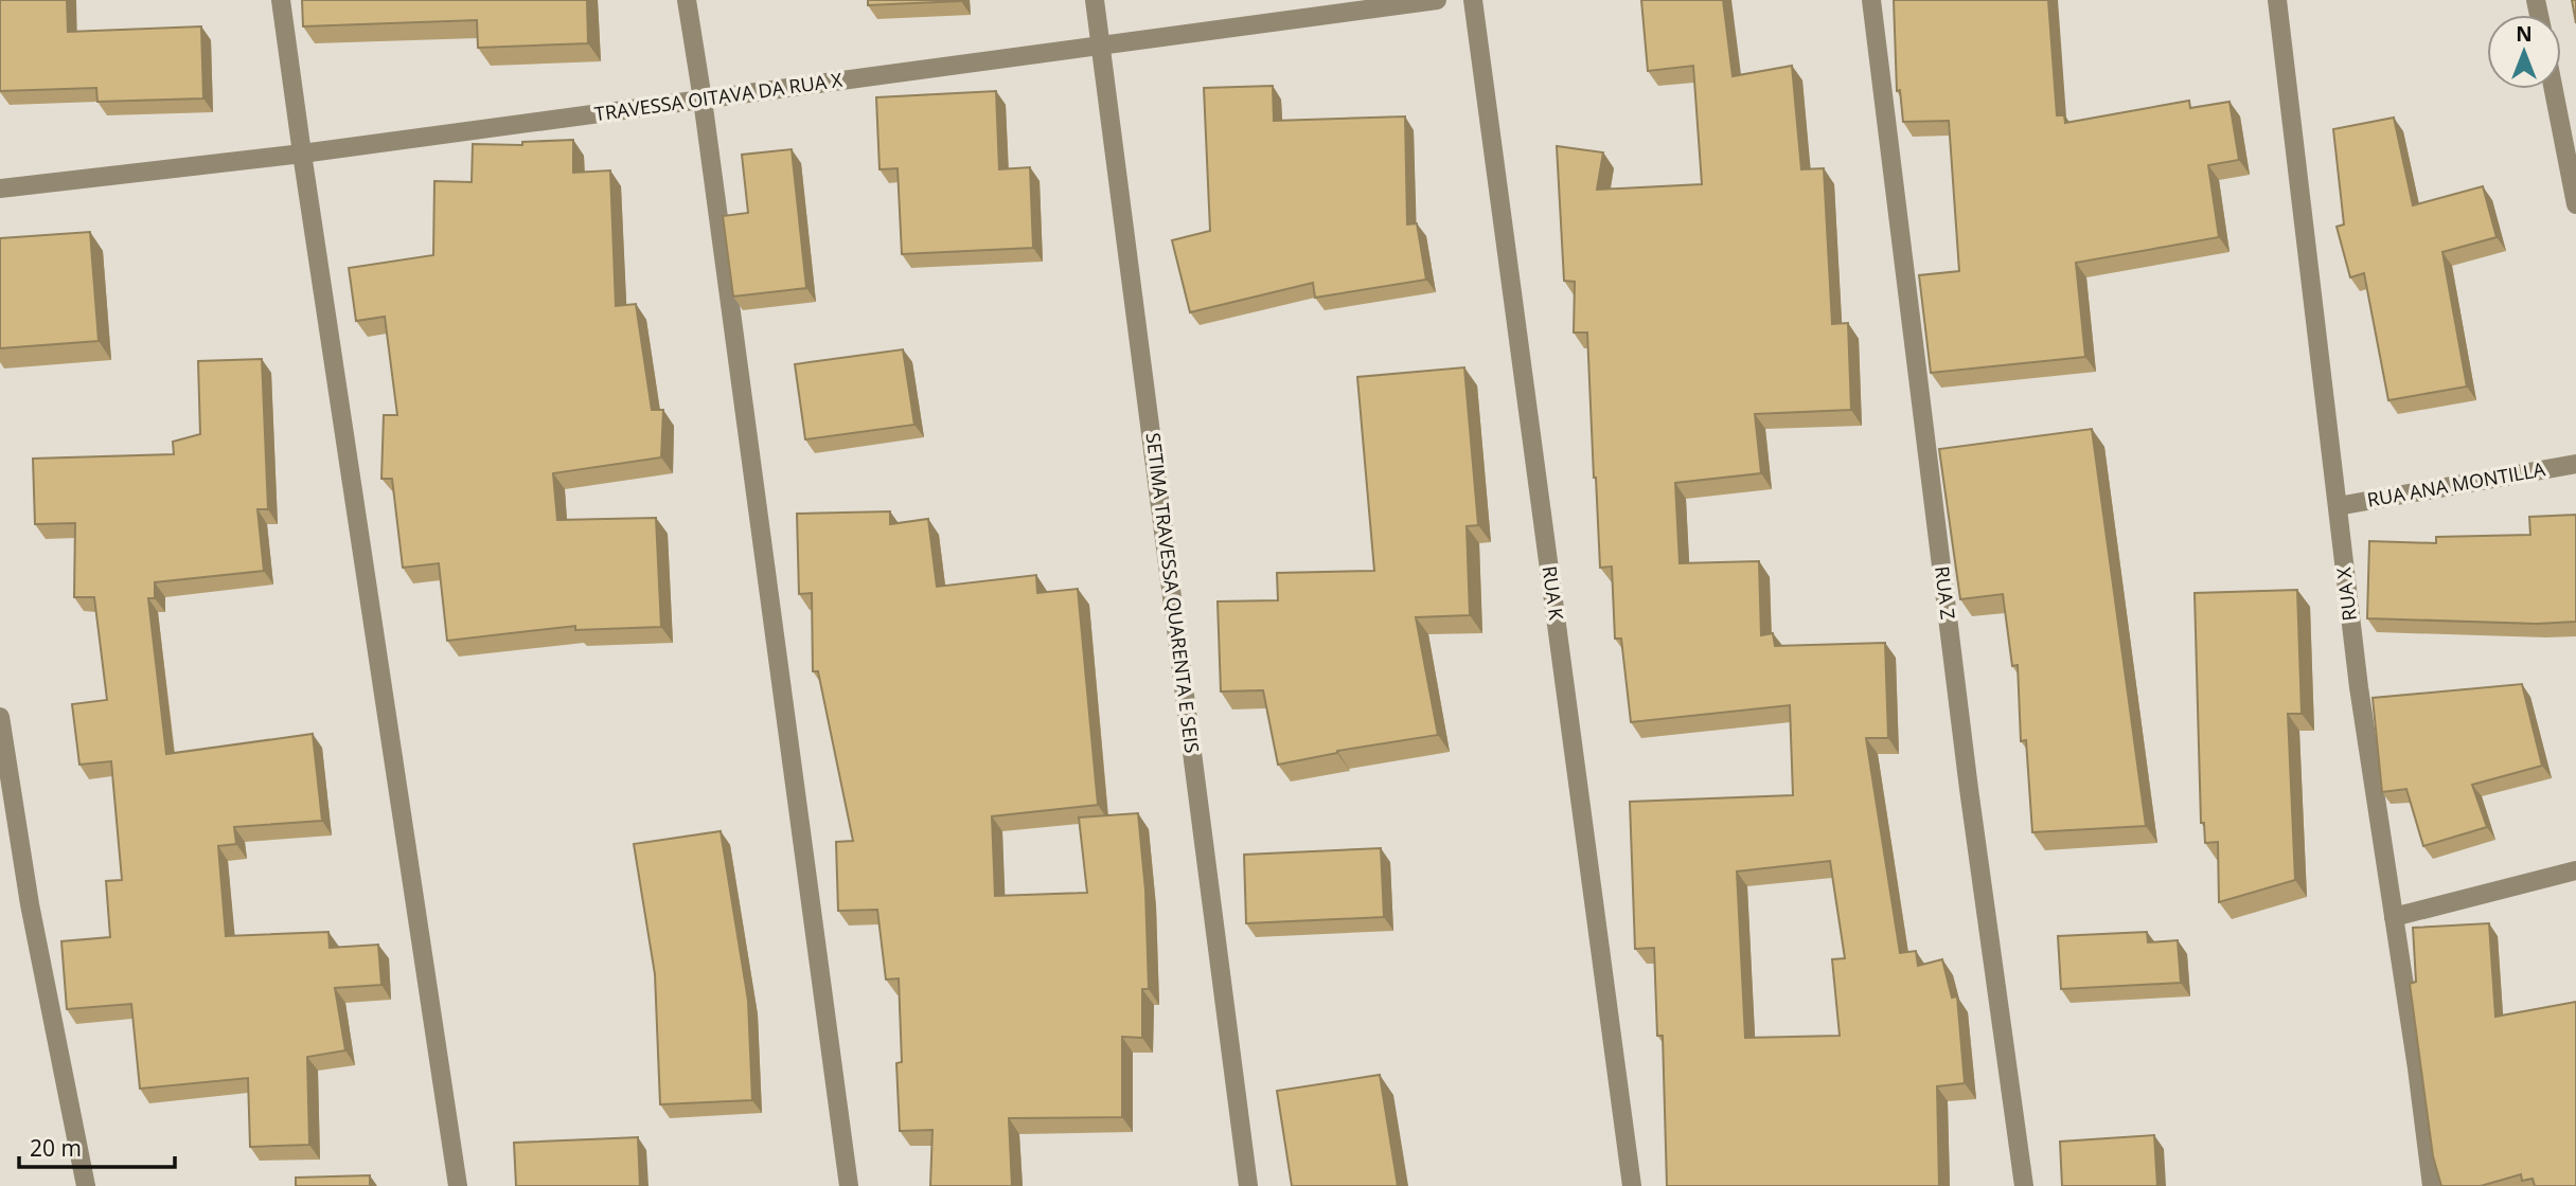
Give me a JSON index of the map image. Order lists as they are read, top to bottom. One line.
{"streets":{"street":["TRAVESSA OITAVA DA RUA X","RUA ANA MONTILLA","SETIMA TRAVESSA QUARENTA E SEIS","RUA K","RUA Z","RUA X"]},"crossings":[["TRAVESSA OITAVA DA RUA X","SETIMA TRAVESSA QUARENTA E SEIS"],["RUA ANA MONTILLA","RUA X"]],"scale_bar":"20 m","north":"top"}
